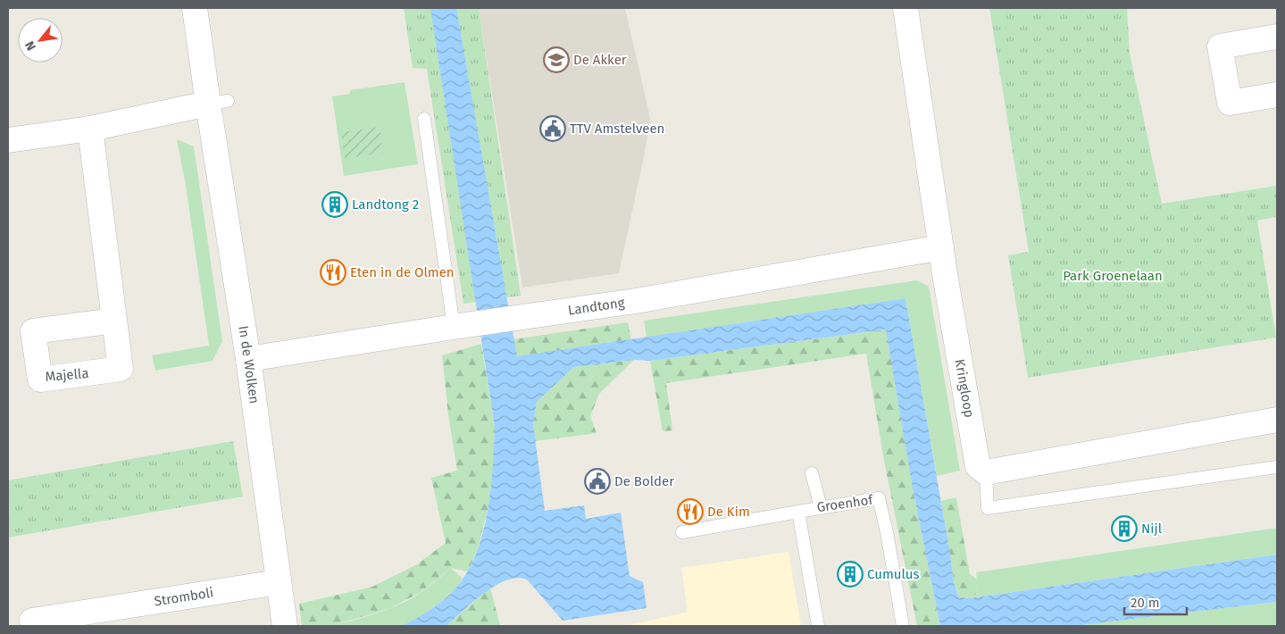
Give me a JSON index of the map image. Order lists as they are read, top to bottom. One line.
{"streets":{"street":["Landtong","In de Wolken","Kringloop","Stromboli"],"lane":["Groenhof"]},"crossings":[["Landtong","In de Wolken"],["Landtong","Kringloop"],["In de Wolken","Stromboli"]],"parks":["Park Groenelaan"],"places":{"school or university":["De Akker"],"public building":["TTV Amstelveen","De Bolder"],"building":["Landtong 2","Nijl","Cumulus"],"restaurant":["Eten in de Olmen","De Kim"]},"scale_bar":"20 m","north":"bottom left"}
